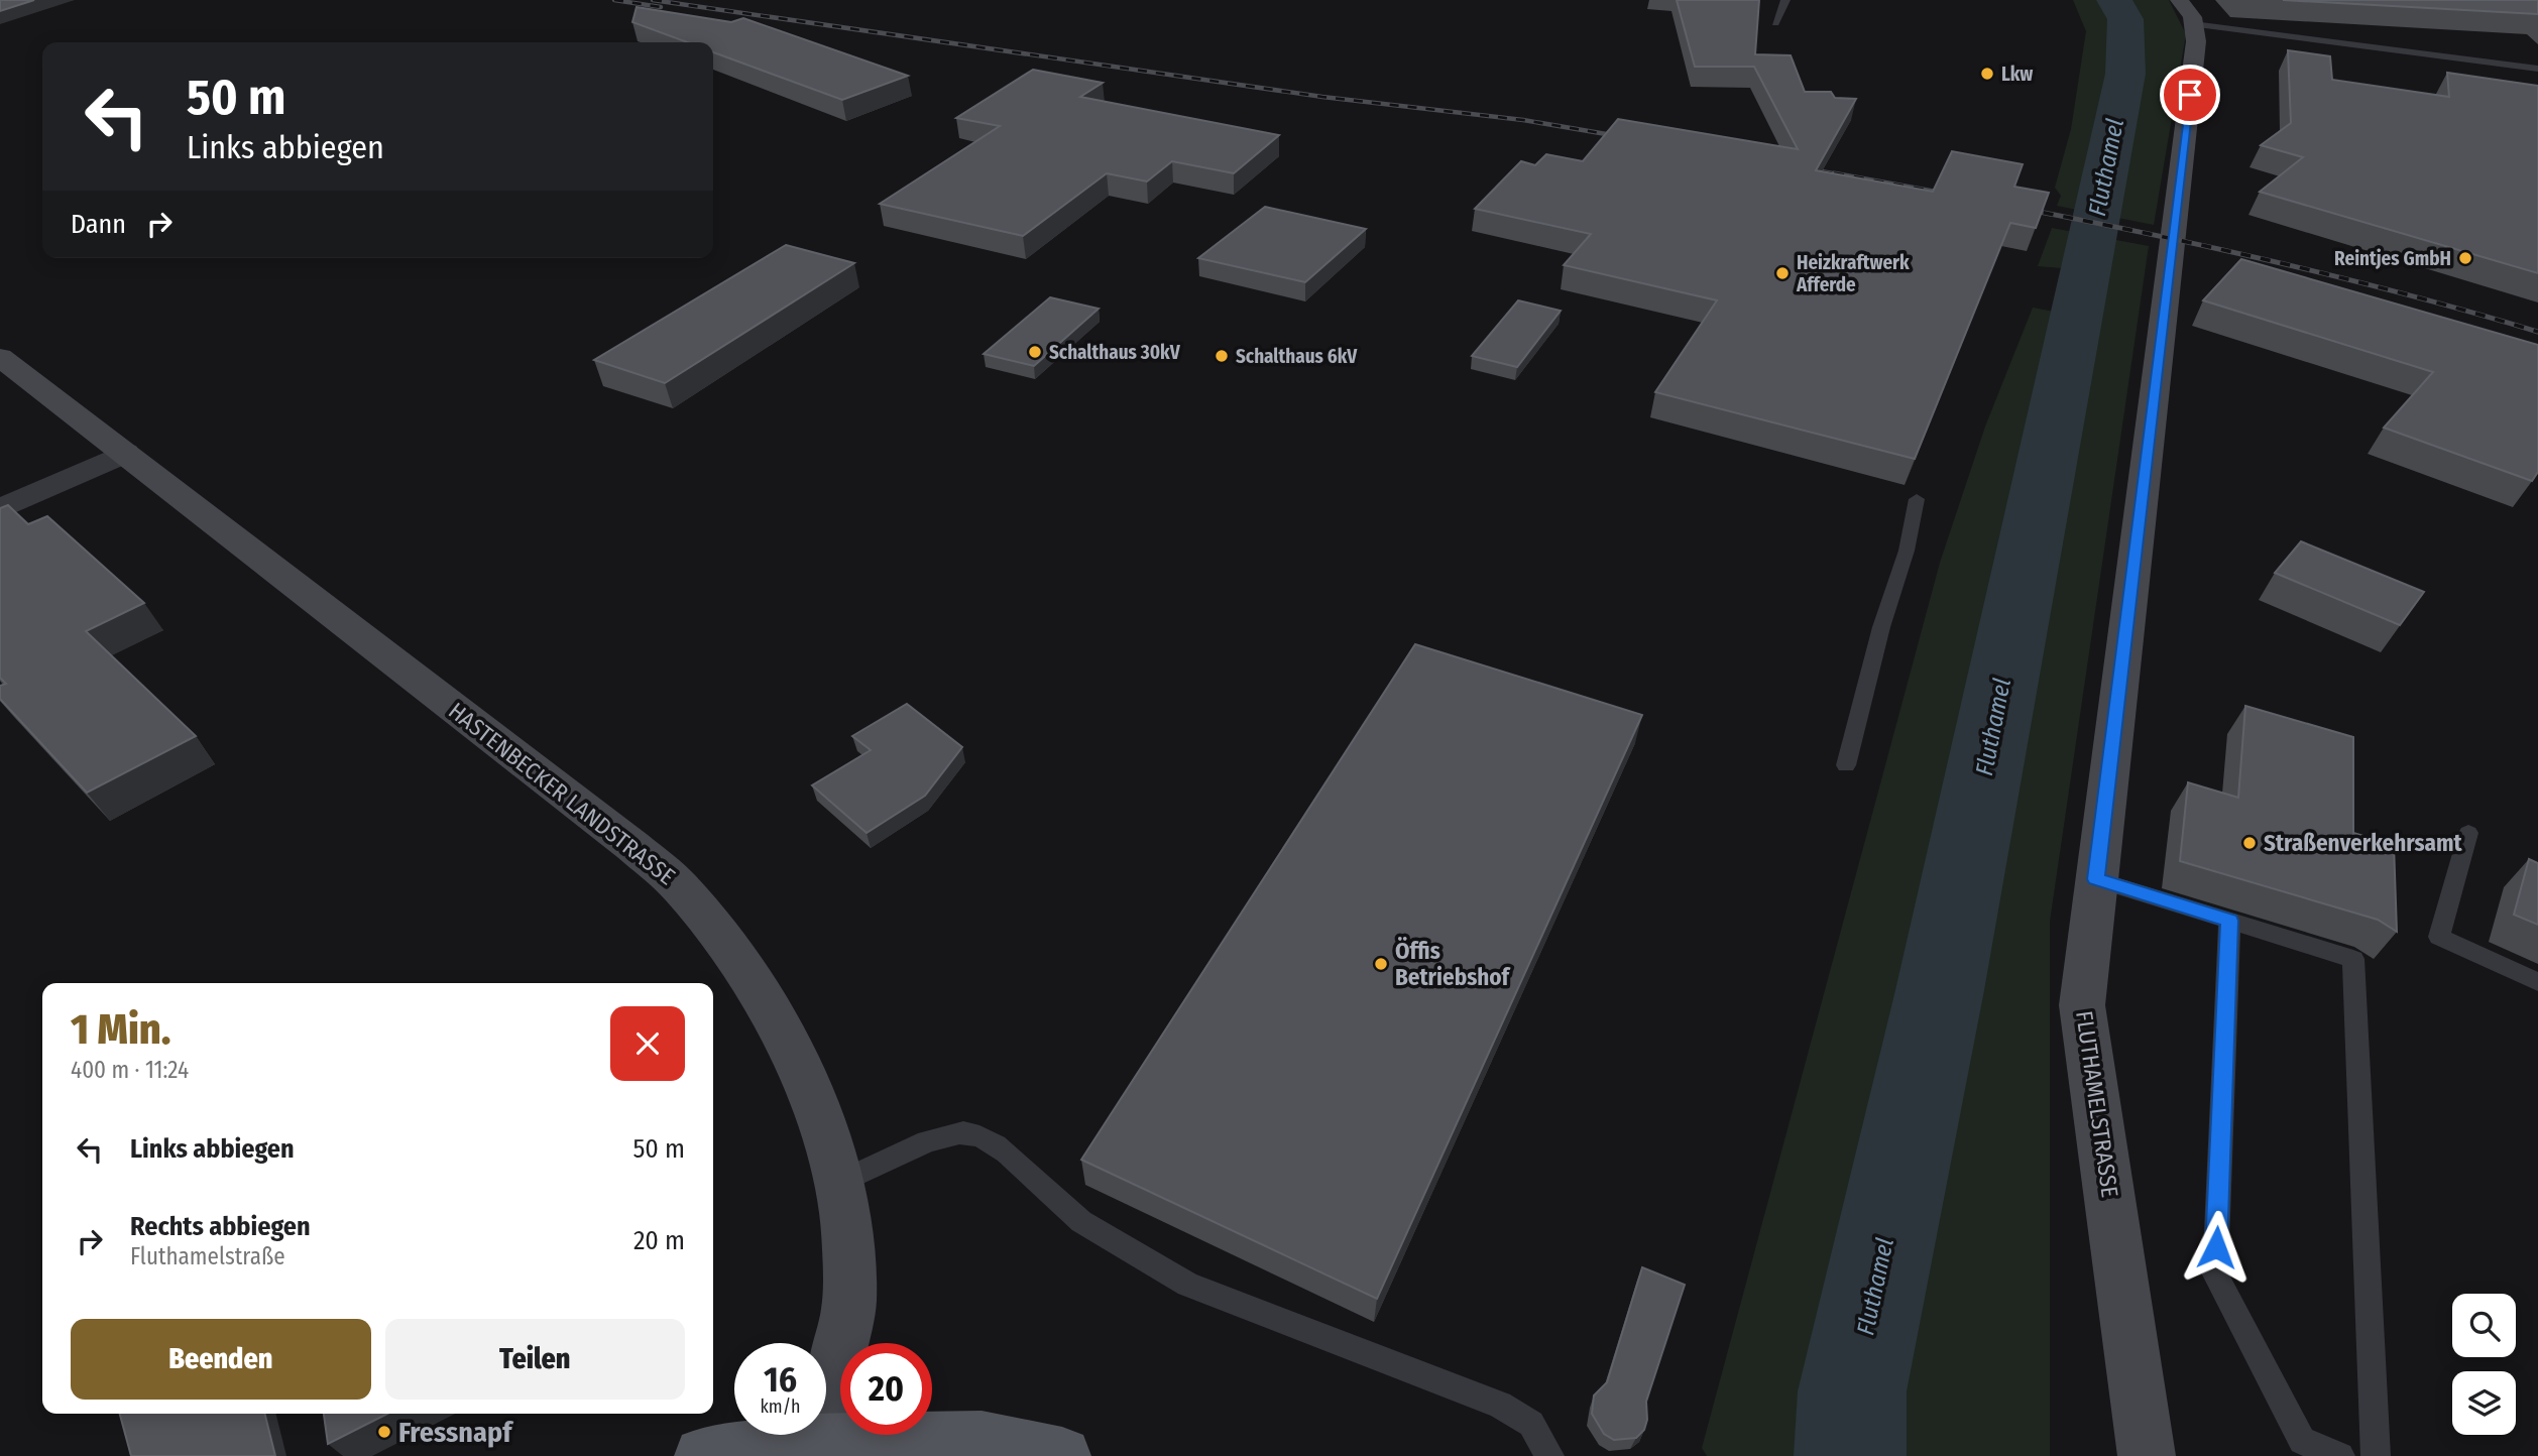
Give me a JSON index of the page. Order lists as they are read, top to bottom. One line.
{"streets":{"main road":["HASTENBECKER LANDSTRASSE","FLUTHAMELSTRASSE"]},"water":["Fluthamel"],"places":["Lkw","Reintjes GmbH","Heizkraftwerk Afferde","Schalthaus 30kV","Schalthaus 6kV","Straßenverkehrsamt","Öffis Betriebshof","Fressnapf"],"page":{"turn":["50 m","Links abbiegen"],"then":"Dann","heading":["1 Min.","400 m · 11:24"],"list":[{"name":"Links abbiegen","value":"50 m"},{"name":"Rechts abbiegen","note":"Fluthamelstraße","value":"20 m"}],"buttons":["Beenden","Teilen"],"speed":"16 km/h","limit":"20"}}
